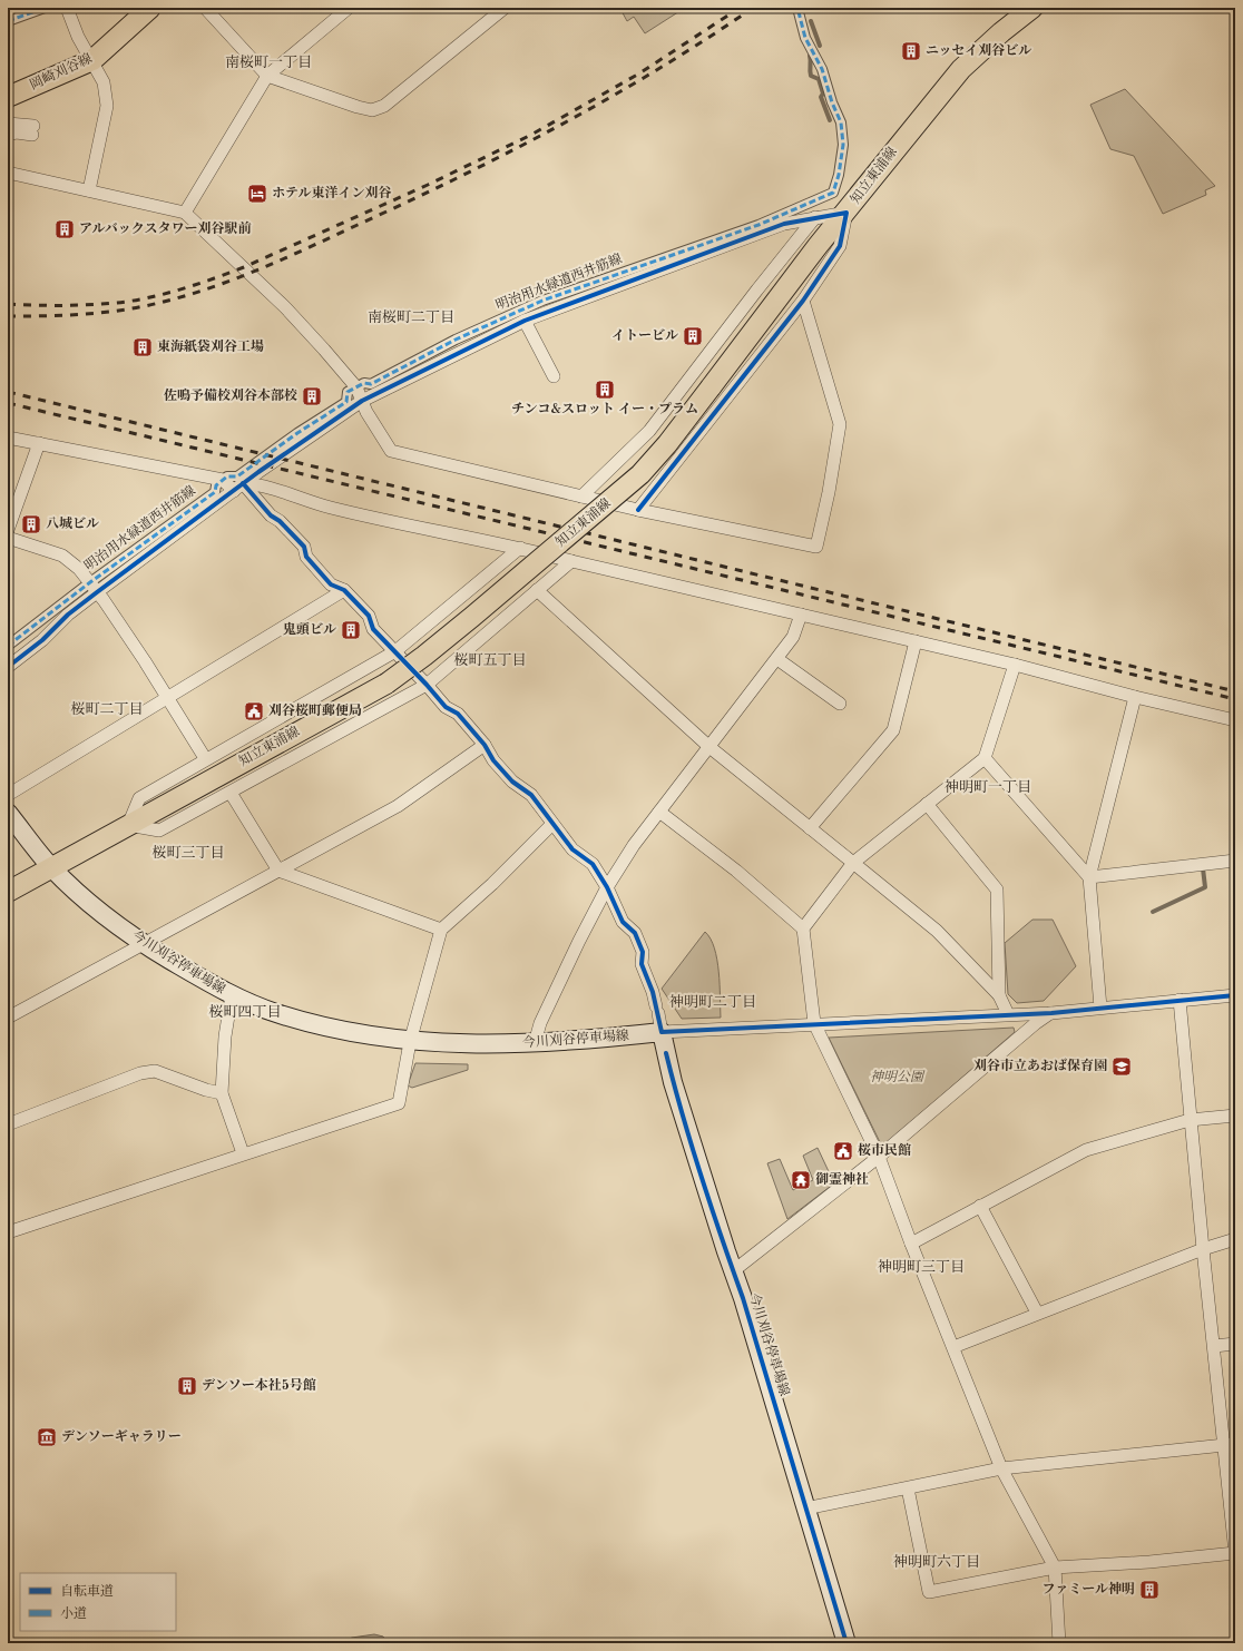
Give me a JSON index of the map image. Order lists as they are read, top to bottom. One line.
{"streets":{"main road":["岡崎刈谷線","知立東浦線","今川刈谷停車場線"],"street":["明治用水緑道西井筋線"]},"crossings":[["知立東浦線","今川刈谷停車場線"]],"districts":["南桜町一丁目","南桜町二丁目","桜町五丁目","桜町二丁目","神明町一丁目","桜町三丁目","神明町二丁目","桜町四丁目","神明町三丁目","神明町六丁目"],"parks":["神明公園"],"places":{"building":["ニッセイ刈谷ビル","アルバックスタワー刈谷駅前","イトービル","東海紙袋刈谷工場","チンコ&スロット イー・プラム","佐鳴予備校刈谷本部校","八城ビル","鬼頭ビル","デンソー本社5号館","ファミール神明"],"hotel":["ホテル東洋イン刈谷"],"public building":["刈谷桜町郵便局","桜市民館"],"school or university":["刈谷市立あおば保育園"],"temple":["御霊神社"],"museum":["デンソーギャラリー"]},"legend":["自転車道","小道"]}
